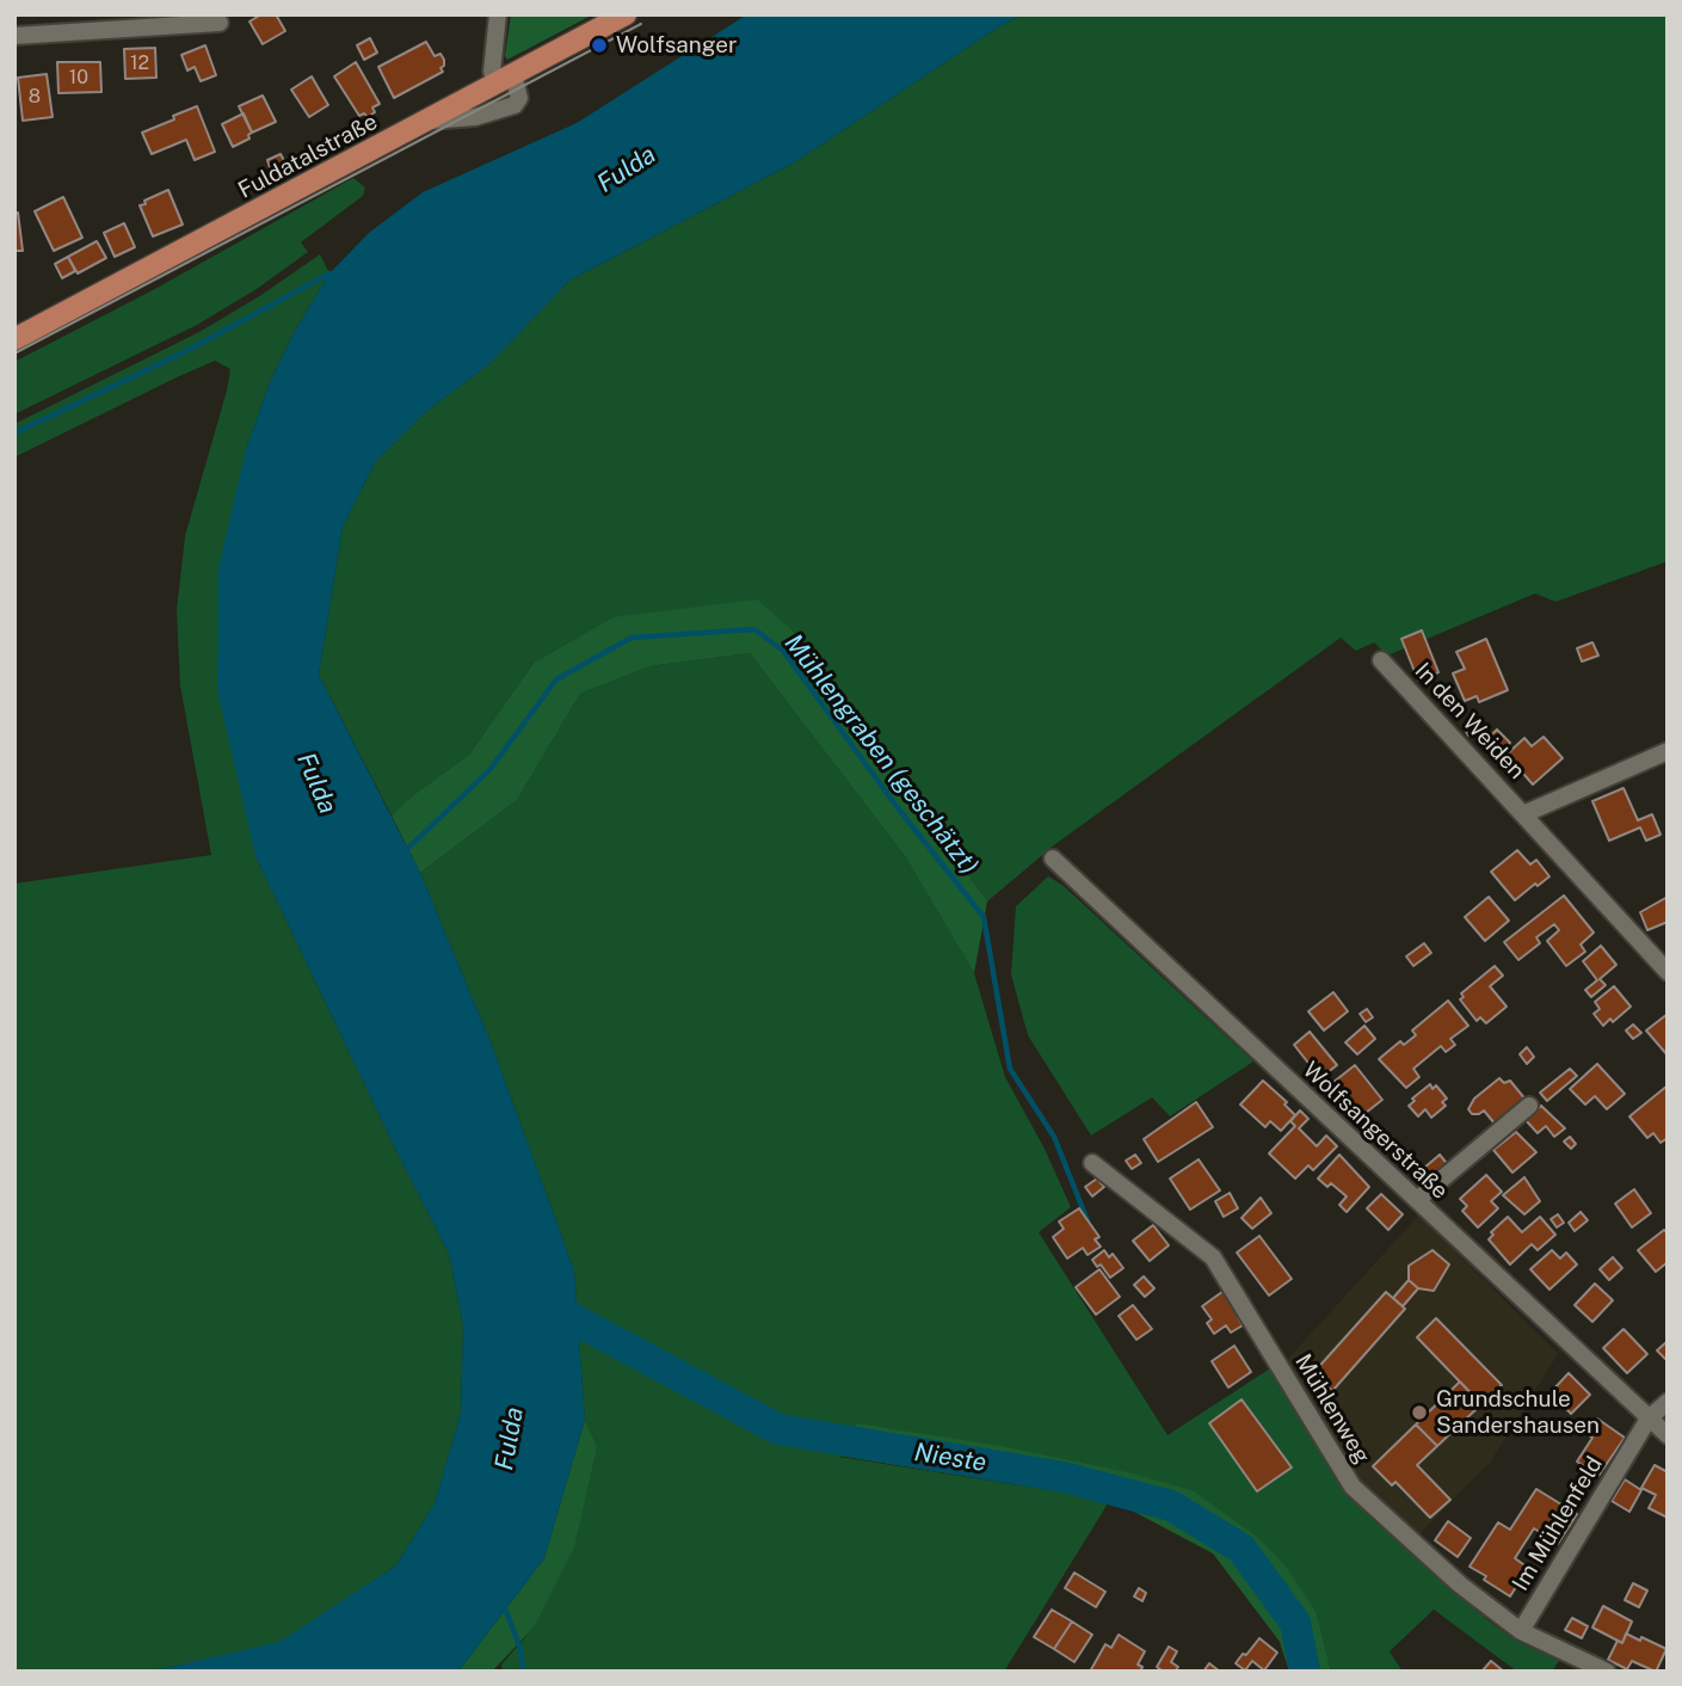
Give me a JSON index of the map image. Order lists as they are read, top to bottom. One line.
{"streets":{"main road":["Fuldatalstraße"],"street":["In den Weiden","Wolfsangerstraße","Mühlenweg","Im Mühlenfeld"]},"crossings":[["Wolfsangerstraße","Im Mühlenfeld"],["Mühlenweg","Im Mühlenfeld"]],"water":["Fulda","Mühlengraben (geschätzt)","Nieste"],"places":["Wolfsanger","Grundschule Sandershausen"],"house_numbers":["12","10","8"]}
